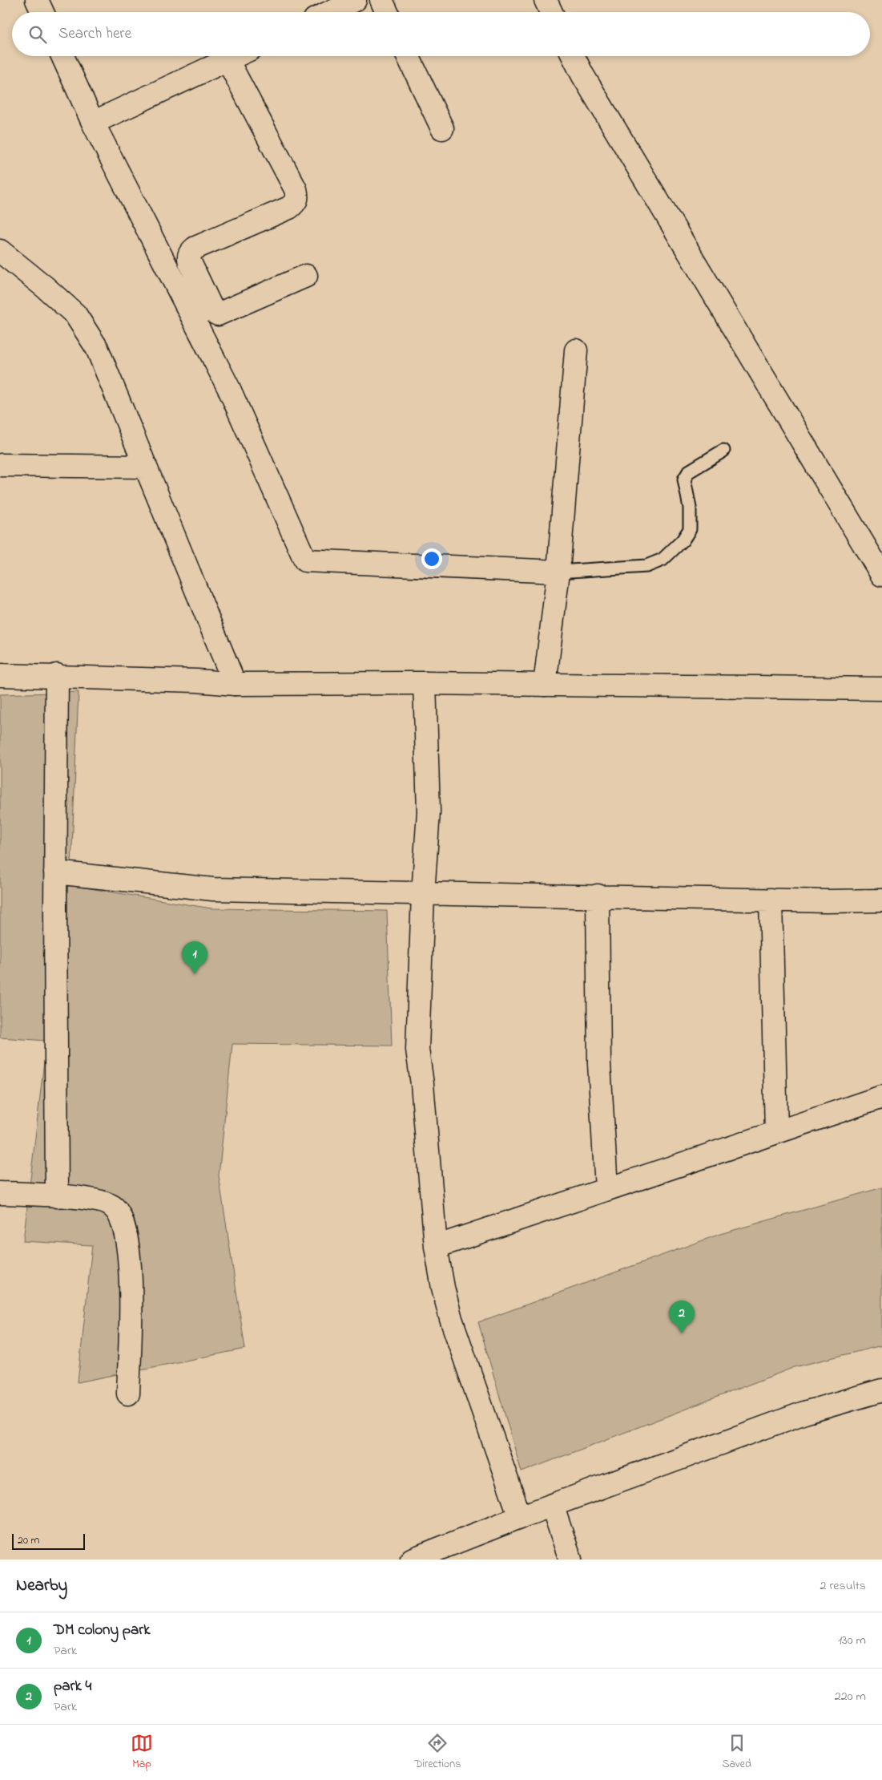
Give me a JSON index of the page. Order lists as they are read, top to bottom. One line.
{"scale_bar":"20 m","page":{"search":"Search here","pins":["1","2"],"scale":"20 m","heading":["Nearby","2 results"],"list":[{"mark":"1","name":"DM colony park","note":"Park","value":"130 m"},{"mark":"2","name":"park 4","note":"Park","value":"220 m"}],"nav":["Map","Directions","Saved"]}}
